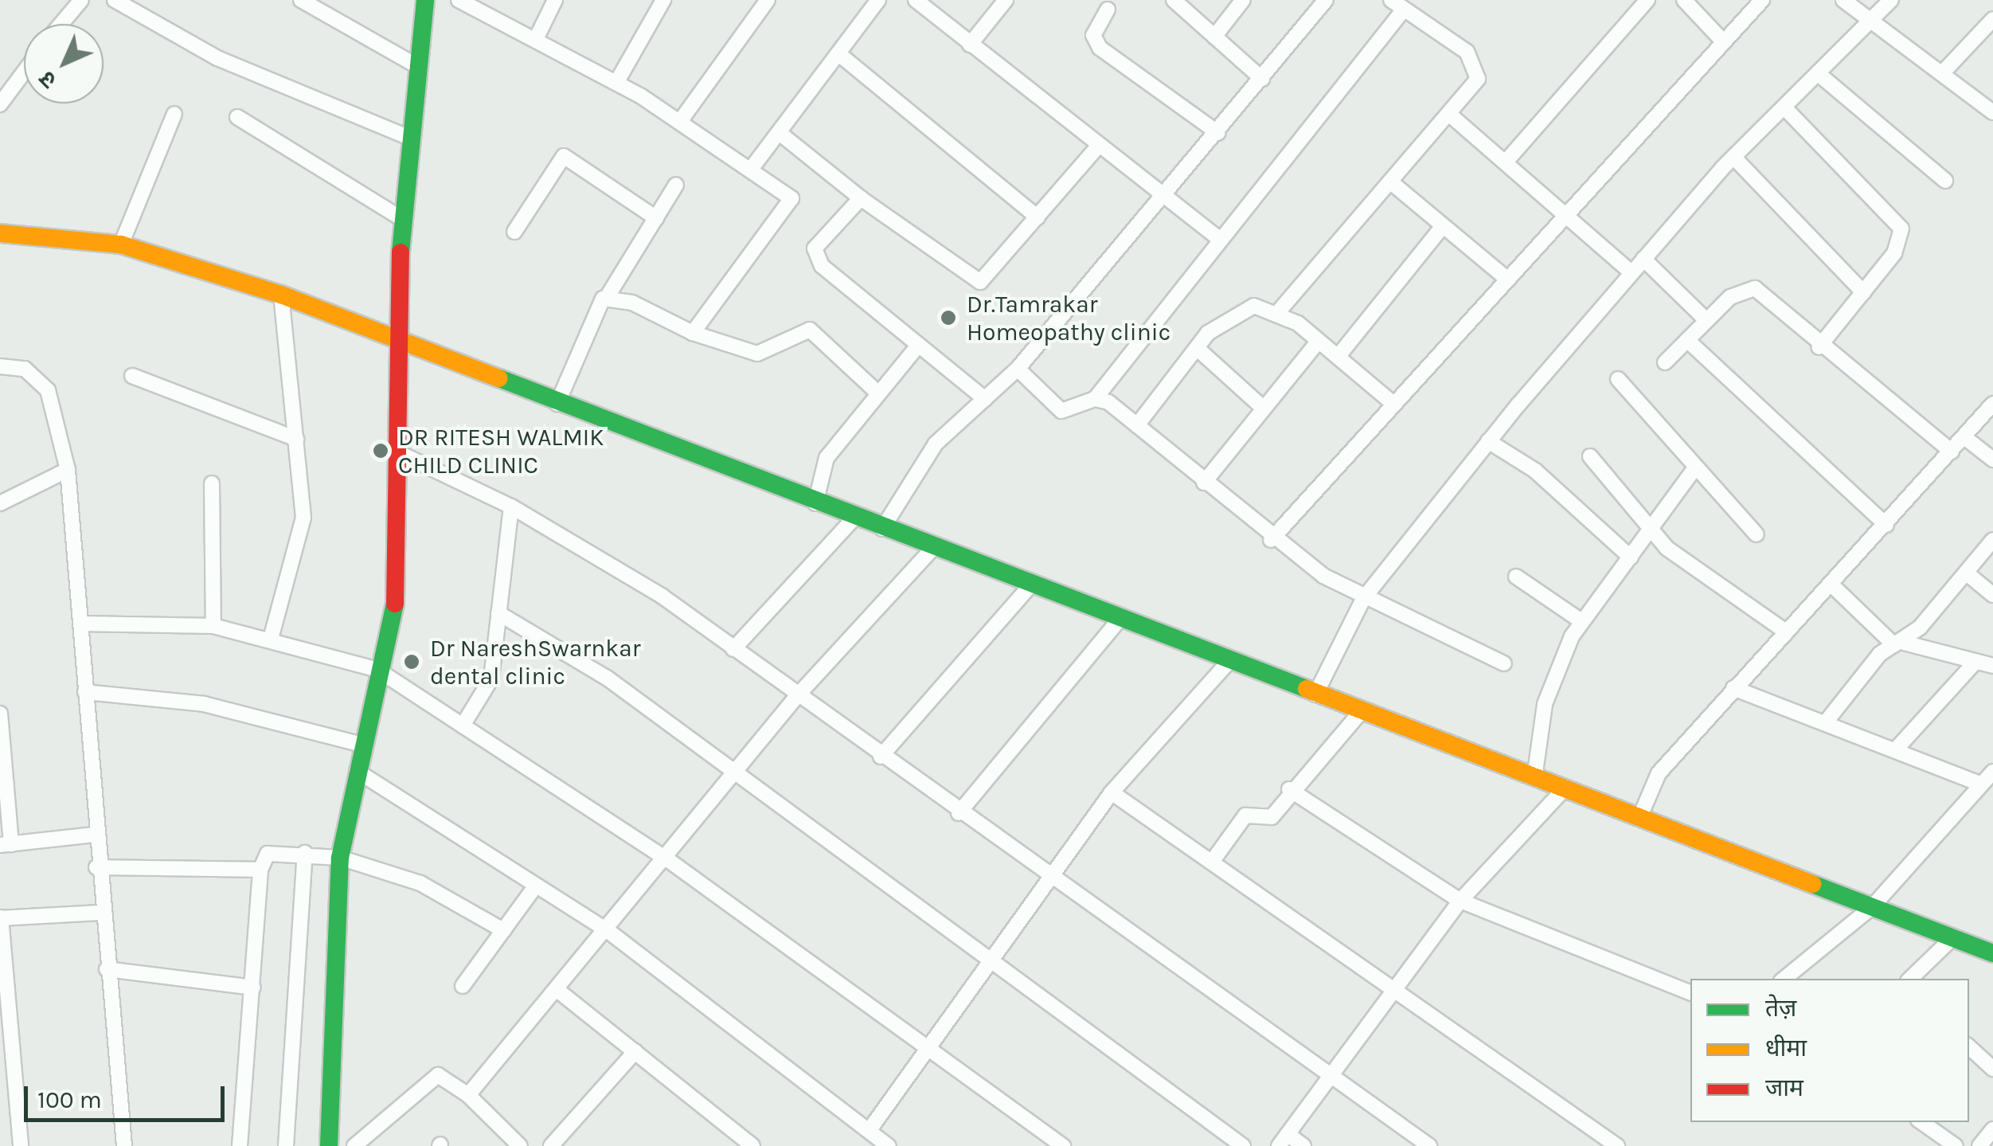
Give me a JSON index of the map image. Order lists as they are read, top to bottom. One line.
{"places":["Dr.Tamrakar Homeopathy clinic","DR RITESH WALMIK CHILD CLINIC","Dr NareshSwarnkar dental clinic"],"legend":["तेज़","धीमा","जाम"],"scale_bar":"100 m","north":"bottom left"}
